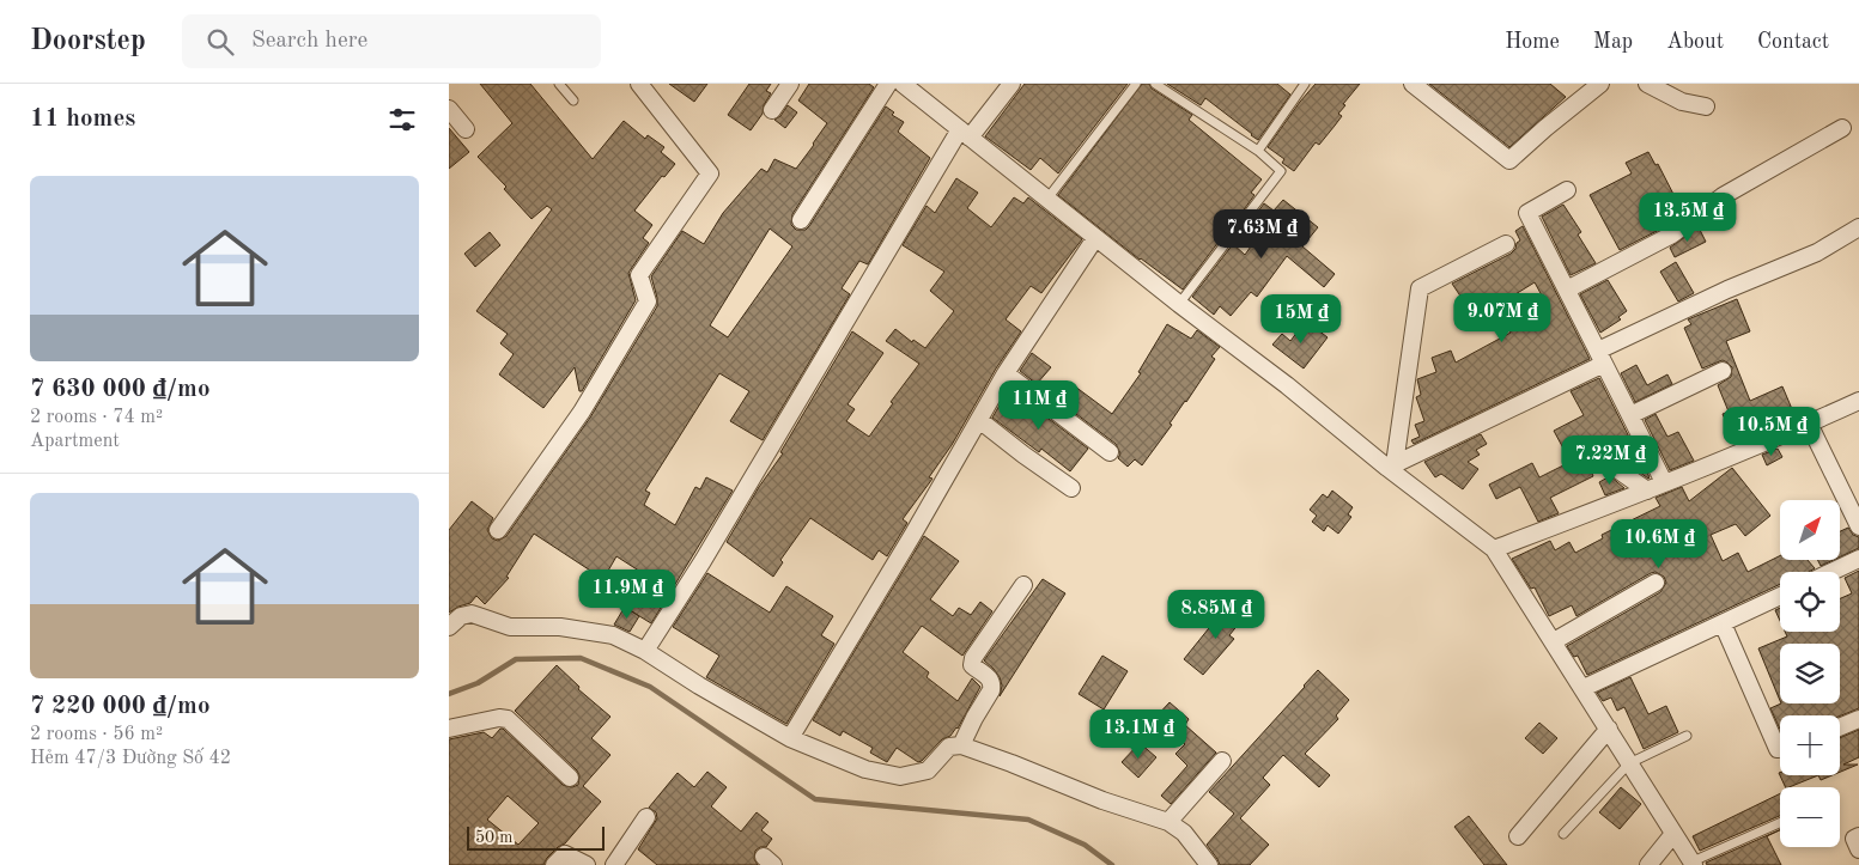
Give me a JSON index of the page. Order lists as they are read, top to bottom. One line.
{"scale_bar":"50 m","north":"top right","page":{"header":"Doorstep","search":"Search here","nav":["Home","Map","About","Contact"],"heading":"11 homes","list":[{"name":"7 630 000 ₫/mo","note":"2 rooms · 74 m² · Apartment"},{"name":"7 220 000 ₫/mo","note":"2 rooms · 56 m² · Hẻm 47/3 Đường Số 42"}],"price":["13.5M ₫","7.63M ₫","9.07M ₫","15M ₫","11M ₫","10.5M ₫","7.22M ₫","10.6M ₫","11.9M ₫","8.85M ₫","13.1M ₫"],"map_buttons":["+","−"],"scale":"50 m"}}
